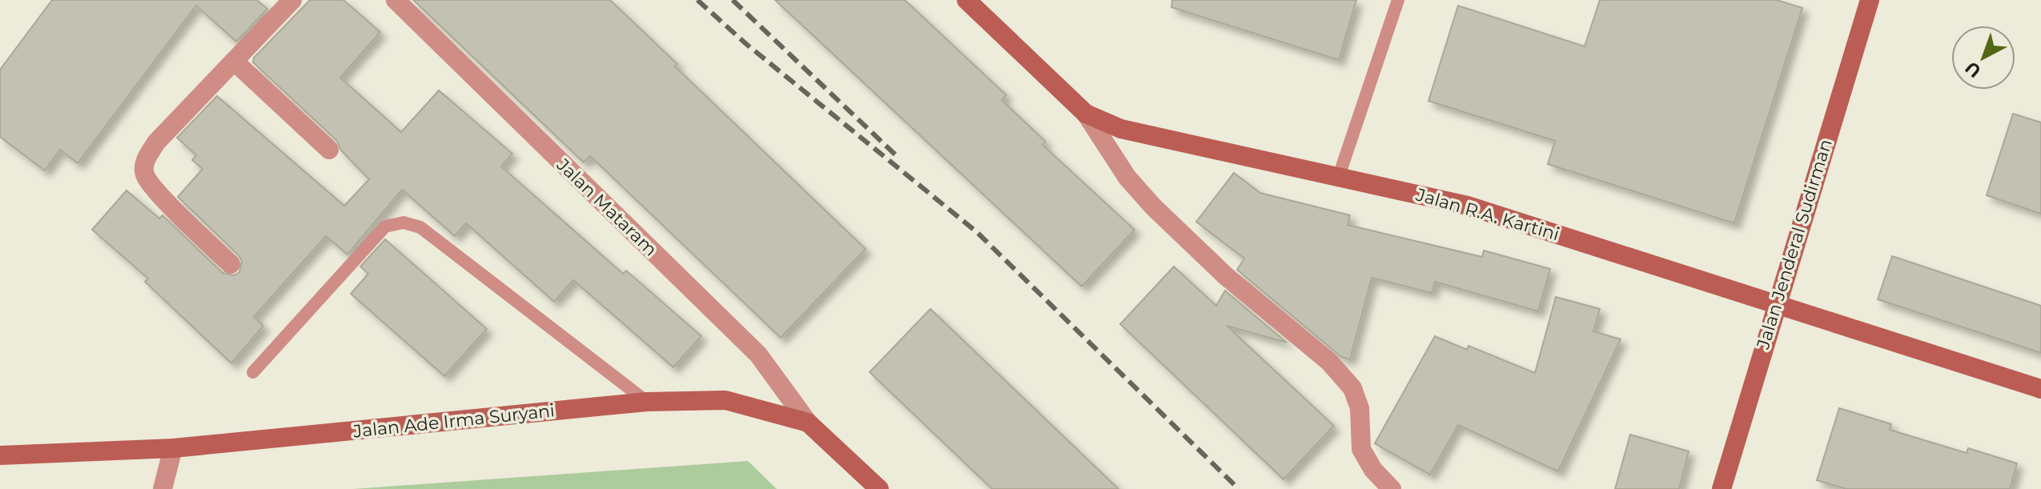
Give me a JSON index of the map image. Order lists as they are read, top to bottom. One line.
{"streets":{"main road":["Jalan R.A. Kartini","Jalan Jenderal Sudirman","Jalan Ade Irma Suryani"],"street":["Jalan Mataram"]},"crossings":[["Jalan Mataram","Jalan Ade Irma Suryani"],["Jalan R.A. Kartini","Jalan Jenderal Sudirman"]],"north":"bottom left"}
